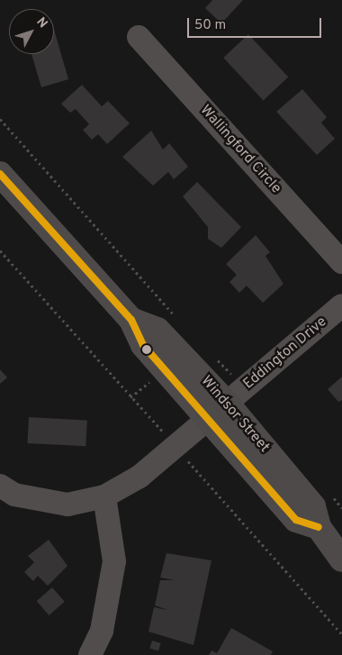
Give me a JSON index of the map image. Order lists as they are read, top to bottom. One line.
{"streets":{"main road":["Windsor Street"],"street":["Wallingford Circle","Eddington Drive"]},"crossings":[["Eddington Drive","Windsor Street"]],"scale_bar":"50 m","north":"top right"}
